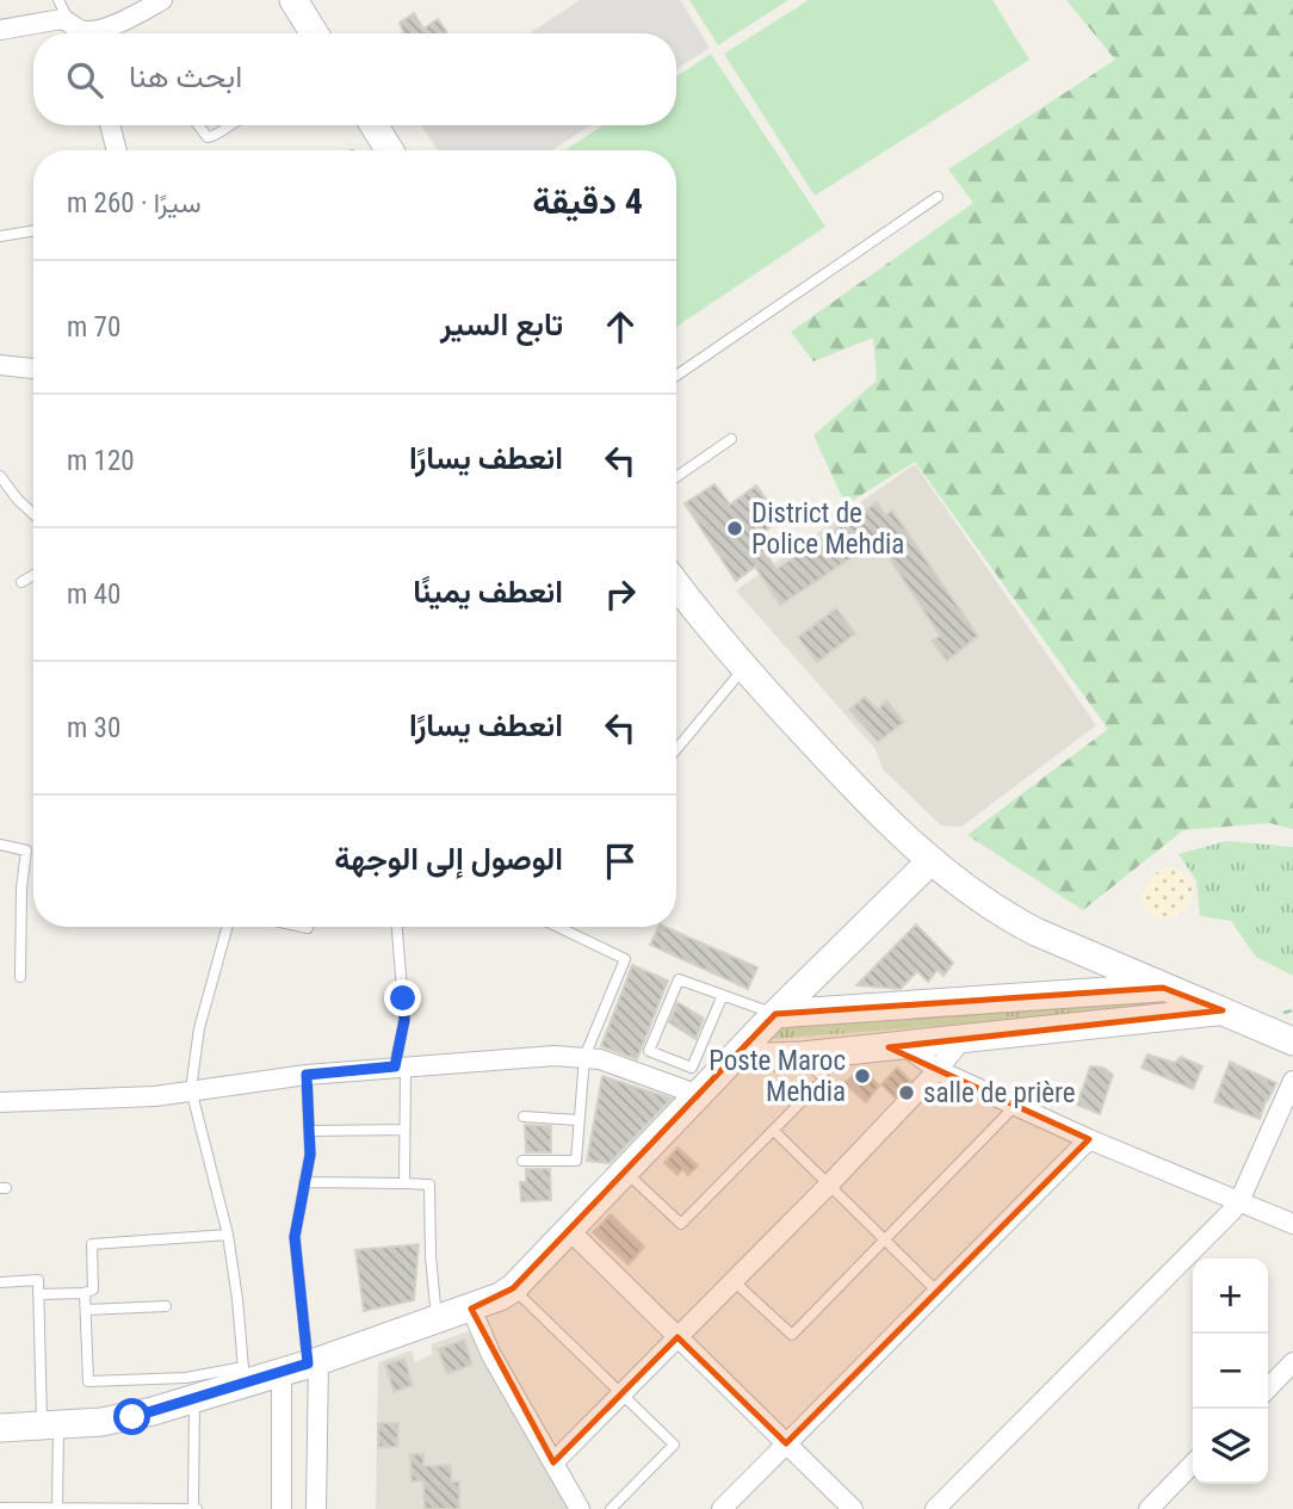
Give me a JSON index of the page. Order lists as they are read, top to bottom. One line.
{"places":["District de Police Mehdia","Poste Maroc Mehdia","salle de prière"],"page":{"search":"ابحث هنا","heading":["4 دقيقة","سيرًا · 260 m"],"list":[["تابع السير","70 m"],["انعطف يسارًا","120 m"],["انعطف يمينًا","40 m"],["انعطف يسارًا","30 m"],"الوصول إلى الوجهة"],"map_buttons":["+","−"]}}
